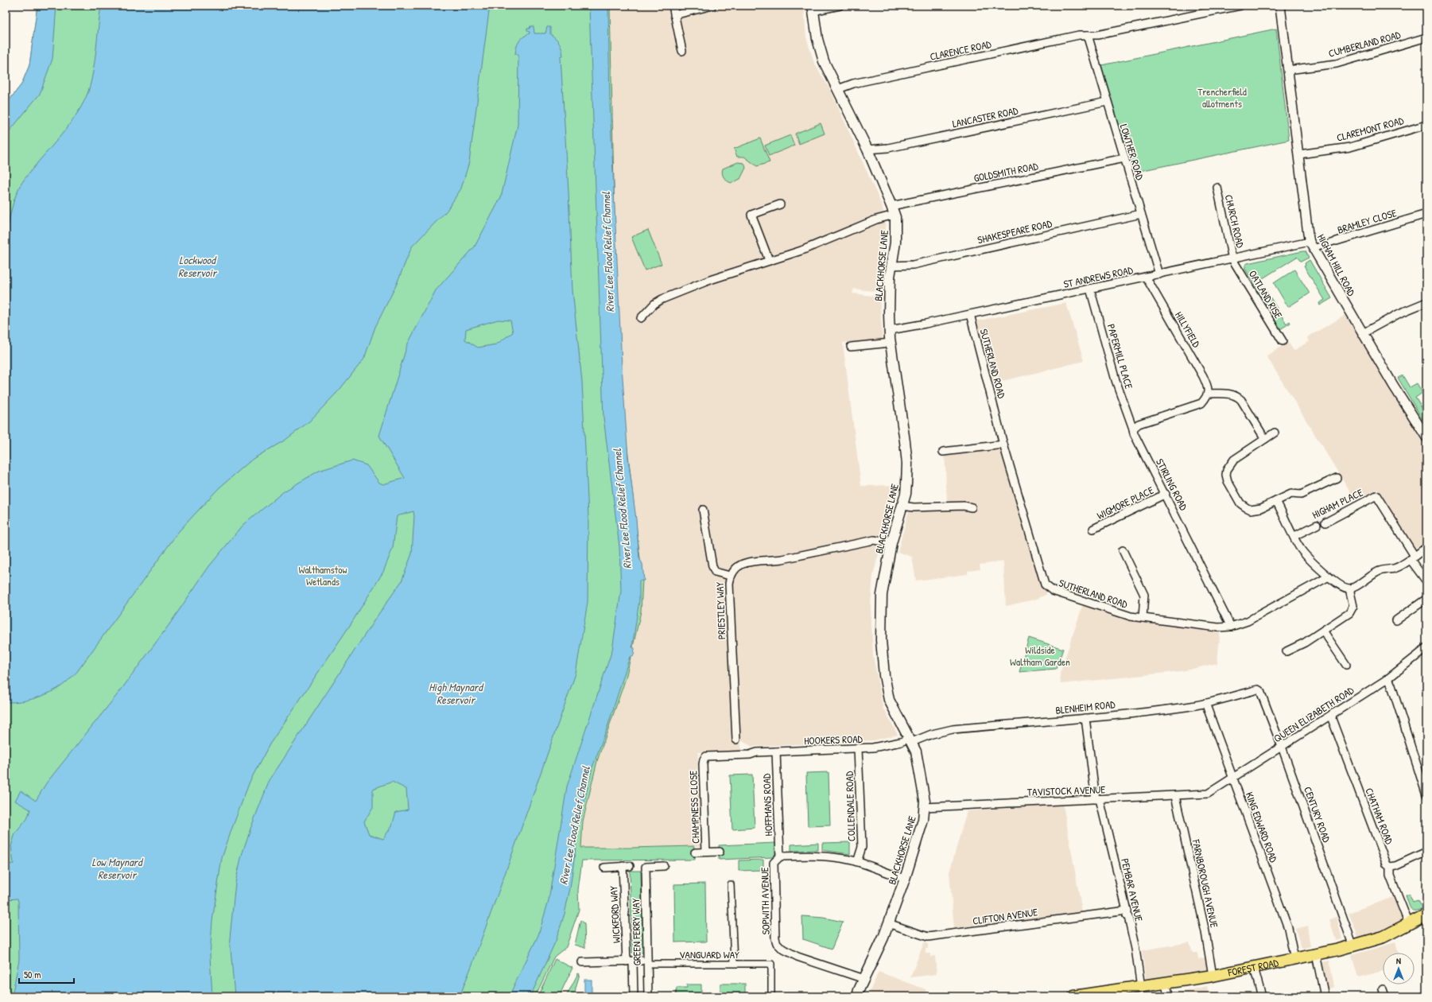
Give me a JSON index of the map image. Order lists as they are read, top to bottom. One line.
{"streets":{"main road":["BLACKHORSE LANE","FOREST ROAD"],"street":["CUMBERLAND ROAD","CLARENCE ROAD","LANCASTER ROAD","CLAREMONT ROAD","LOWTHER ROAD","GOLDSMITH ROAD","CHURCH ROAD","BRAMLEY CLOSE","SHAKESPEARE ROAD","HIGHAM HILL ROAD","ST ANDREWS ROAD","OATLAND RISE","HILLYFIELD","PAPERMILL PLACE","SUTHERLAND ROAD","STIRLING ROAD","WIGMORE PLACE","HIGHAM PLACE","PRIESTLEY WAY","BLENHEIM ROAD","QUEEN ELIZABETH ROAD","HOOKERS ROAD","TAVISTOCK AVENUE","HOFFMANS ROAD","COLLENDALE ROAD","CHAMPNESS CLOSE","CENTURY ROAD","CHATHAM ROAD","KING EDWARD ROAD","FARNBOROUGH AVENUE","PEMBAR AVENUE","SOPWITH AVENUE","WICKFORD WAY","CLIFTON AVENUE","GREEN FERRY WAY","VANGUARD WAY"]},"crossings":[["CUMBERLAND ROAD","HIGHAM HILL ROAD"],["CLARENCE ROAD","LOWTHER ROAD"],["CLARENCE ROAD","BLACKHORSE LANE"],["LANCASTER ROAD","LOWTHER ROAD"],["LANCASTER ROAD","BLACKHORSE LANE"],["CLAREMONT ROAD","HIGHAM HILL ROAD"],["LOWTHER ROAD","GOLDSMITH ROAD"],["LOWTHER ROAD","SHAKESPEARE ROAD"],["LOWTHER ROAD","ST ANDREWS ROAD"],["GOLDSMITH ROAD","BLACKHORSE LANE"],["CHURCH ROAD","ST ANDREWS ROAD"],["CHURCH ROAD","OATLAND RISE"],["BRAMLEY CLOSE","HIGHAM HILL ROAD"],["BRAMLEY CLOSE","ST ANDREWS ROAD"],["SHAKESPEARE ROAD","BLACKHORSE LANE"],["HIGHAM HILL ROAD","ST ANDREWS ROAD"],["BLACKHORSE LANE","ST ANDREWS ROAD"],["BLACKHORSE LANE","PRIESTLEY WAY"],["BLACKHORSE LANE","BLENHEIM ROAD"],["BLACKHORSE LANE","HOOKERS ROAD"],["BLACKHORSE LANE","TAVISTOCK AVENUE"],["BLACKHORSE LANE","SOPWITH AVENUE"],["BLACKHORSE LANE","CLIFTON AVENUE"],["ST ANDREWS ROAD","OATLAND RISE"],["ST ANDREWS ROAD","HILLYFIELD"],["ST ANDREWS ROAD","PAPERMILL PLACE"],["ST ANDREWS ROAD","SUTHERLAND ROAD"],["PAPERMILL PLACE","STIRLING ROAD"],["SUTHERLAND ROAD","STIRLING ROAD"],["STIRLING ROAD","WIGMORE PLACE"],["BLENHEIM ROAD","HOOKERS ROAD"],["BLENHEIM ROAD","CENTURY ROAD"],["BLENHEIM ROAD","KING EDWARD ROAD"],["BLENHEIM ROAD","PEMBAR AVENUE"],["QUEEN ELIZABETH ROAD","TAVISTOCK AVENUE"],["QUEEN ELIZABETH ROAD","CENTURY ROAD"],["QUEEN ELIZABETH ROAD","CHATHAM ROAD"],["QUEEN ELIZABETH ROAD","KING EDWARD ROAD"],["HOOKERS ROAD","HOFFMANS ROAD"],["HOOKERS ROAD","COLLENDALE ROAD"],["HOOKERS ROAD","CHAMPNESS CLOSE"],["TAVISTOCK AVENUE","FARNBOROUGH AVENUE"],["TAVISTOCK AVENUE","PEMBAR AVENUE"],["HOFFMANS ROAD","SOPWITH AVENUE"],["COLLENDALE ROAD","SOPWITH AVENUE"],["CENTURY ROAD","FOREST ROAD"],["CHATHAM ROAD","FOREST ROAD"],["KING EDWARD ROAD","FOREST ROAD"],["FARNBOROUGH AVENUE","FOREST ROAD"],["PEMBAR AVENUE","CLIFTON AVENUE"],["PEMBAR AVENUE","FOREST ROAD"],["GREEN FERRY WAY","VANGUARD WAY"]],"water":["River Lee Flood Relief Channel","Lockwood Reservoir","High Maynard Reservoir","Low Maynard Reservoir"],"parks":["Trencherfield allotments","Walthamstow Wetlands","Wildside Waltham Garden"],"scale_bar":"50 m","north":"top"}
